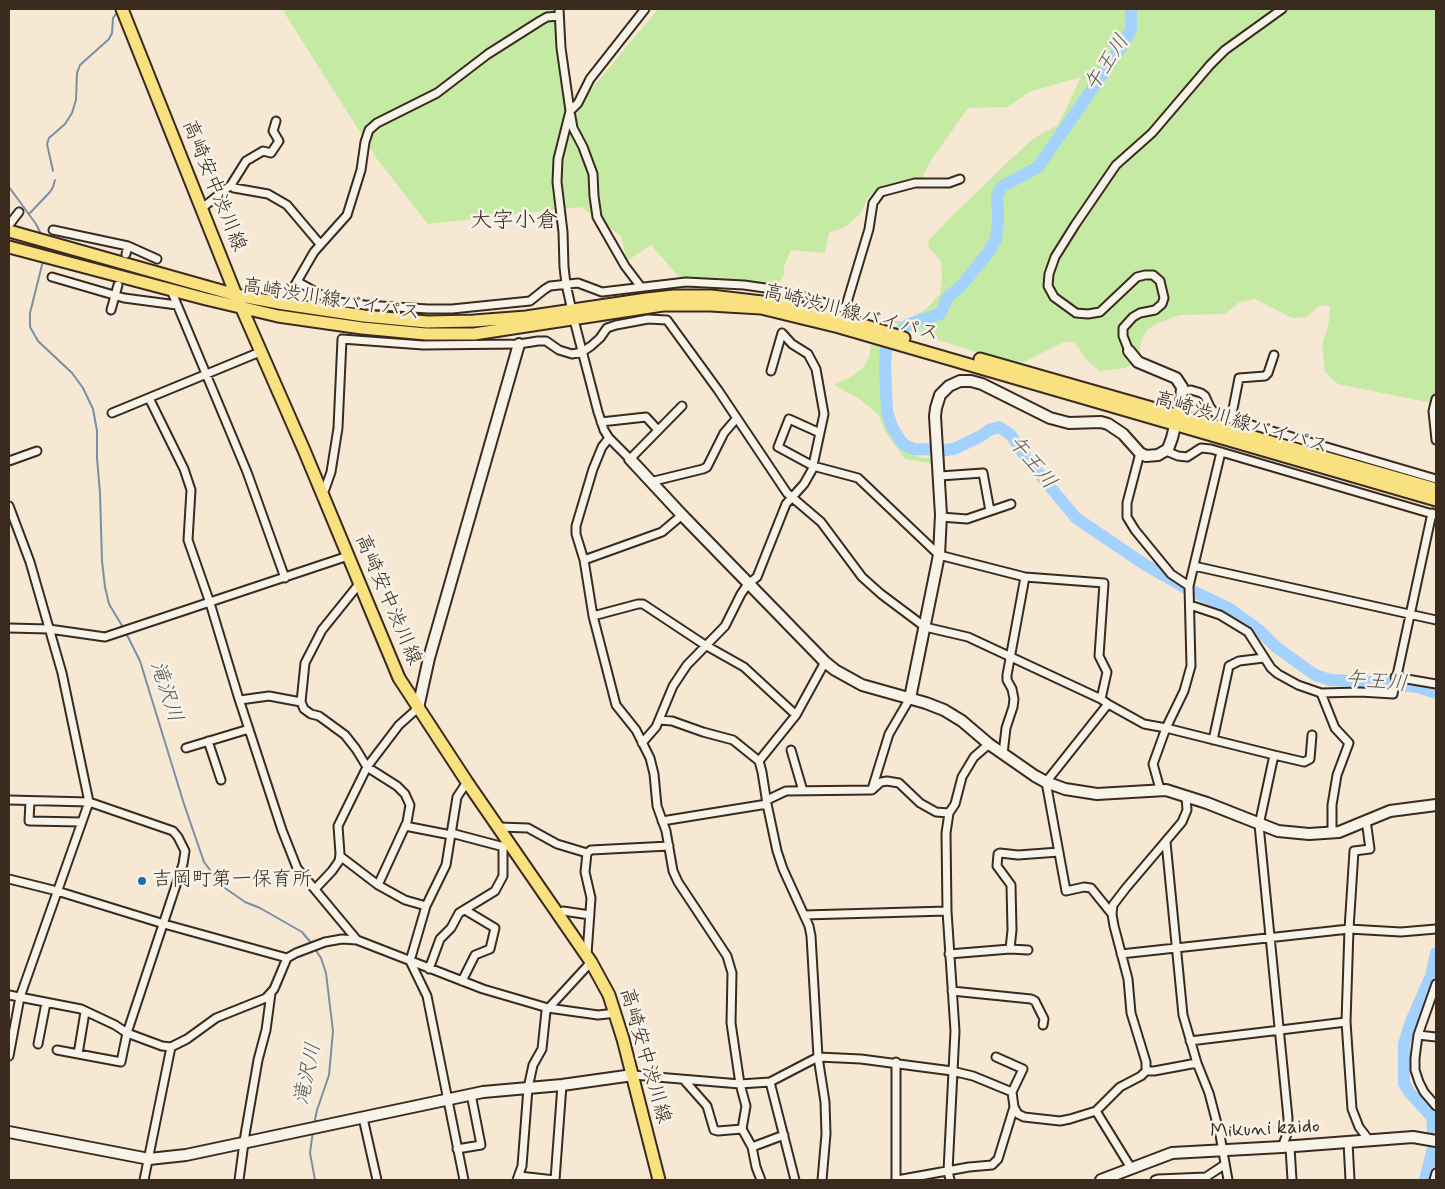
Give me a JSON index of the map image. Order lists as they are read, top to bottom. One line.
{"streets":{"main road":["高崎安中渋川線","高崎渋川線バイパス"],"street":["Mikuni kaido"]},"crossings":[["高崎安中渋川線","高崎渋川線バイパス"]],"districts":["大字小倉"],"water":["午王川","滝沢川"],"places":["吉岡町第一保育所"]}
